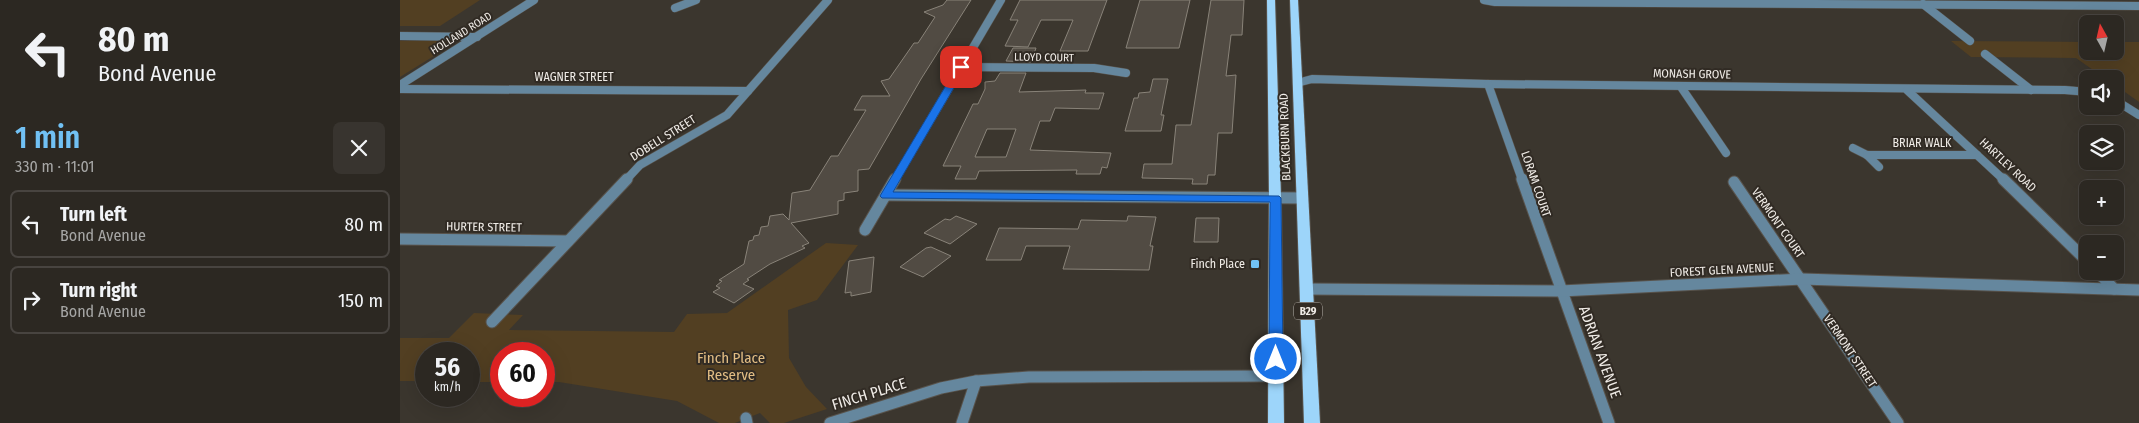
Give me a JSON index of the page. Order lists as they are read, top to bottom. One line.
{"streets":{"main road":["BLACKBURN ROAD","B29"],"street":["HOLLAND ROAD","LLOYD COURT","MONASH GROVE","WAGNER STREET","DOBELL STREET","BRIAR WALK","HARTLEY ROAD","LORAM COURT","VERMONT COURT","HURTER STREET","FOREST GLEN AVENUE","VERMONT STREET","ADRIAN AVENUE","FINCH PLACE"]},"crossings":[["MONASH GROVE","BLACKBURN ROAD"],["MONASH GROVE","HARTLEY ROAD"],["MONASH GROVE","LORAM COURT"],["WAGNER STREET","DOBELL STREET"],["BLACKBURN ROAD","FOREST GLEN AVENUE"],["BLACKBURN ROAD","FINCH PLACE"],["DOBELL STREET","HURTER STREET"],["BRIAR WALK","HARTLEY ROAD"],["LORAM COURT","FOREST GLEN AVENUE"],["LORAM COURT","ADRIAN AVENUE"],["VERMONT COURT","FOREST GLEN AVENUE"],["VERMONT COURT","VERMONT STREET"],["FOREST GLEN AVENUE","VERMONT STREET"],["FOREST GLEN AVENUE","ADRIAN AVENUE"]],"parks":["Finch Place Reserve"],"places":{"transit":["Finch Place"]},"north":"top","page":{"turn":["80 m","Bond Avenue"],"map_buttons":["+","−"],"heading":["1 min","330 m · 11:01"],"list":[{"name":"Turn left","note":"Bond Avenue","value":"80 m"},{"name":"Turn right","note":"Bond Avenue","value":"150 m"}],"speed":"56 km/h","limit":"60"}}
